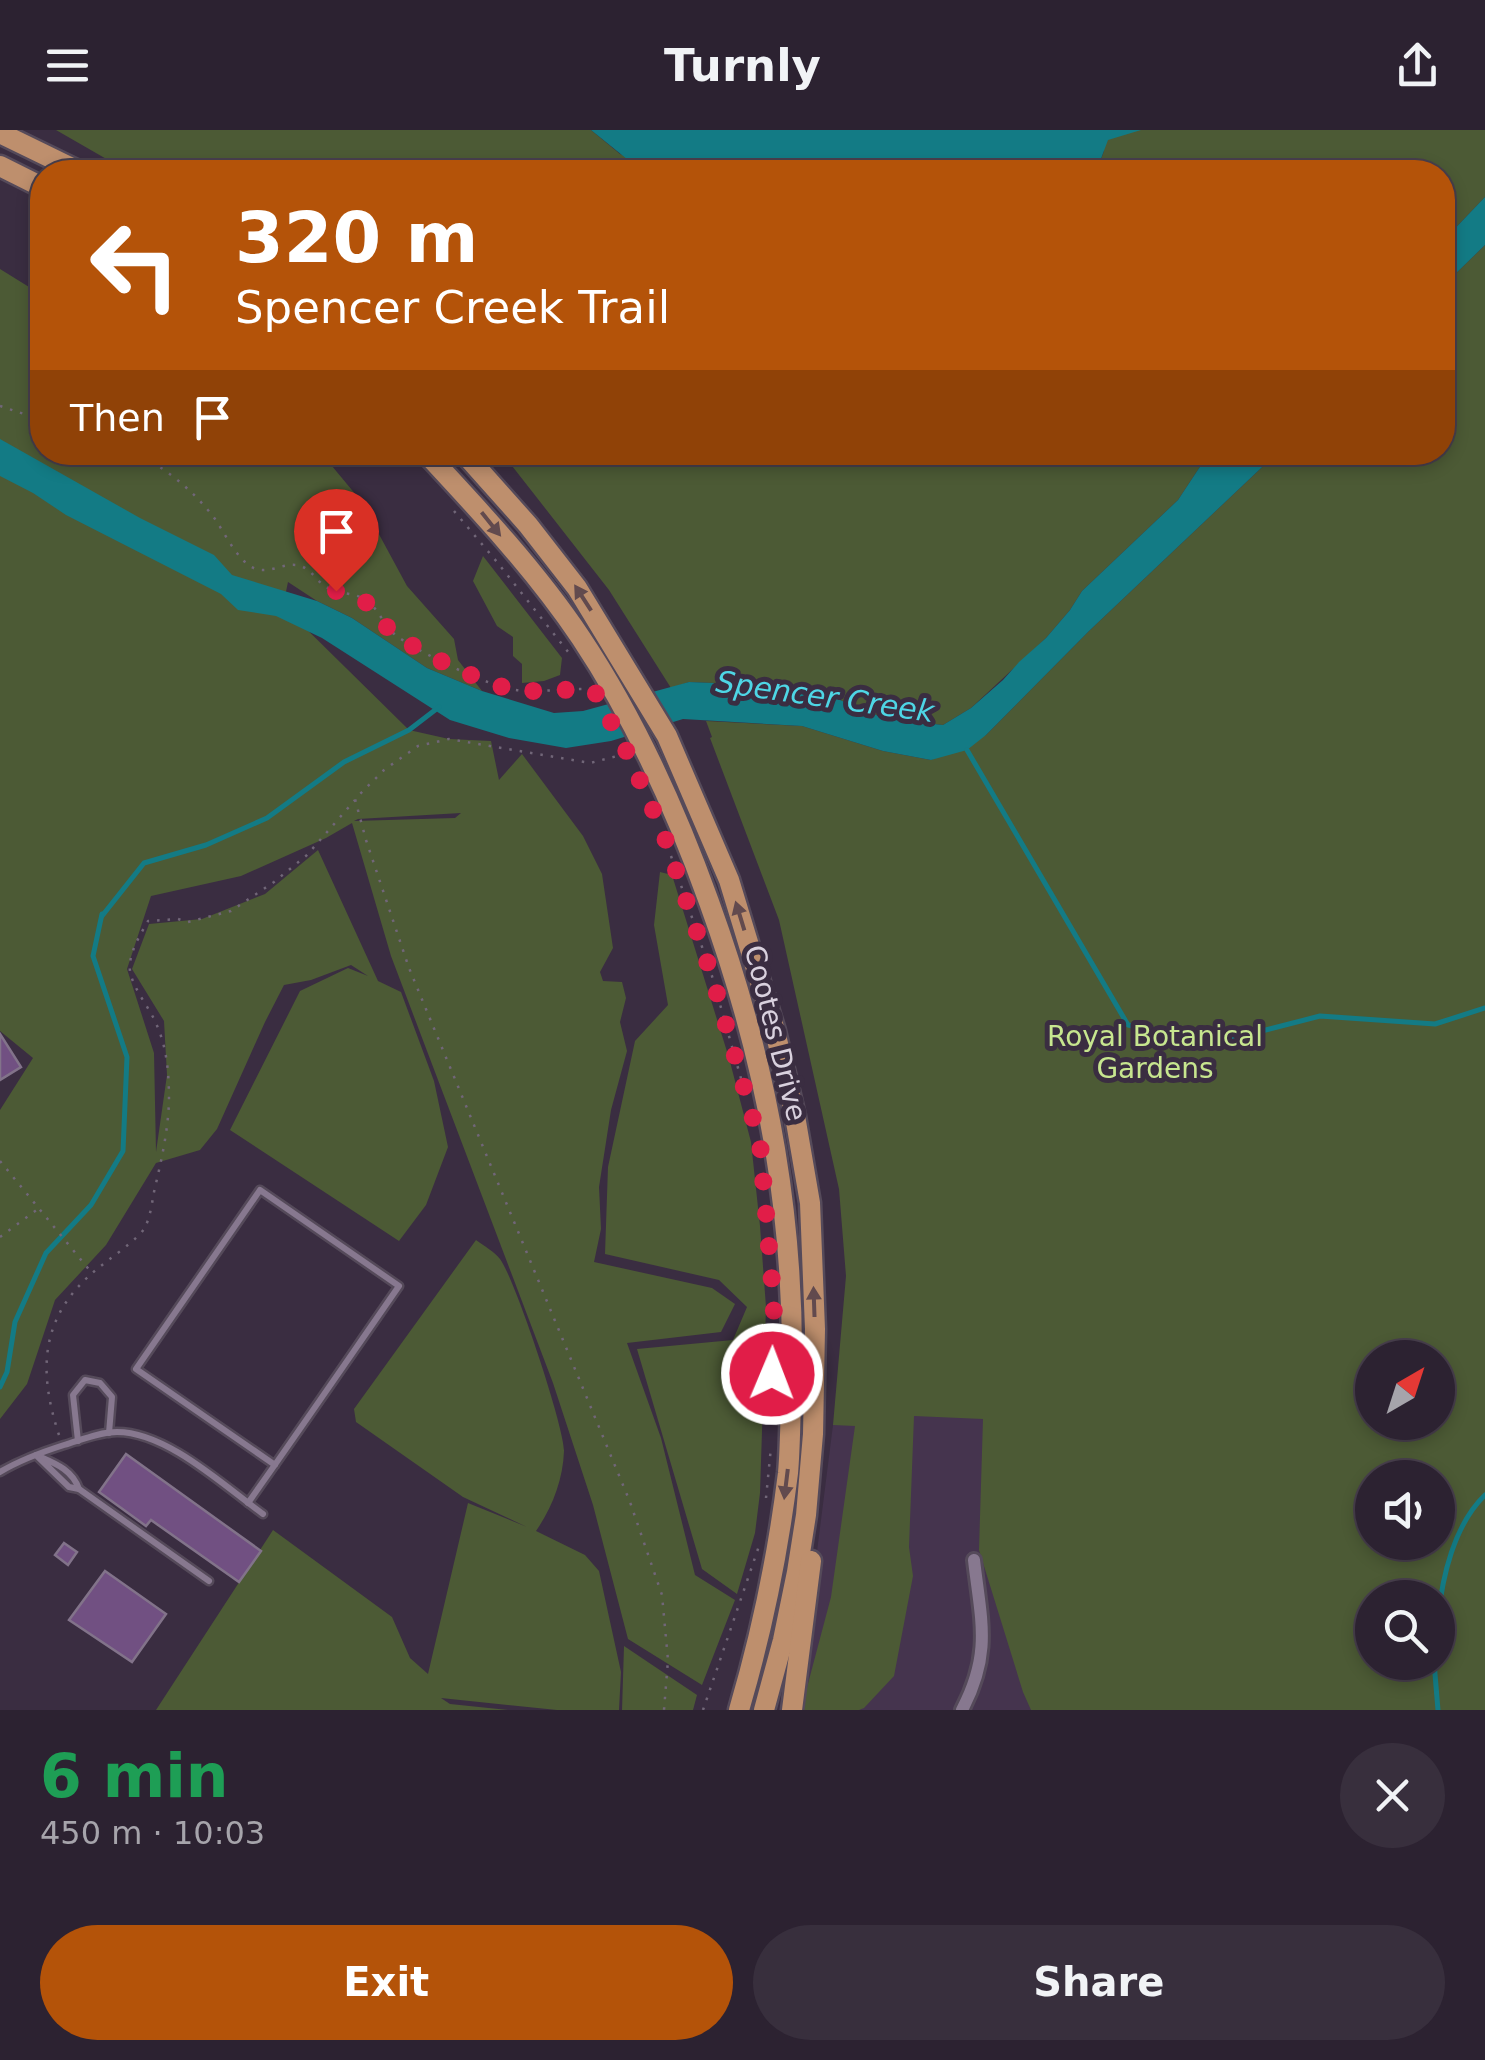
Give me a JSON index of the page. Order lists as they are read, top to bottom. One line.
{"streets":{"main road":["Cootes Drive"]},"water":["Spencer Creek"],"parks":["Royal Botanical Gardens"],"north":"top right","page":{"header":"Turnly","turn":["320 m","Spencer Creek Trail"],"then":"Then","heading":["6 min","450 m · 10:03"],"buttons":["Exit","Share"]}}
